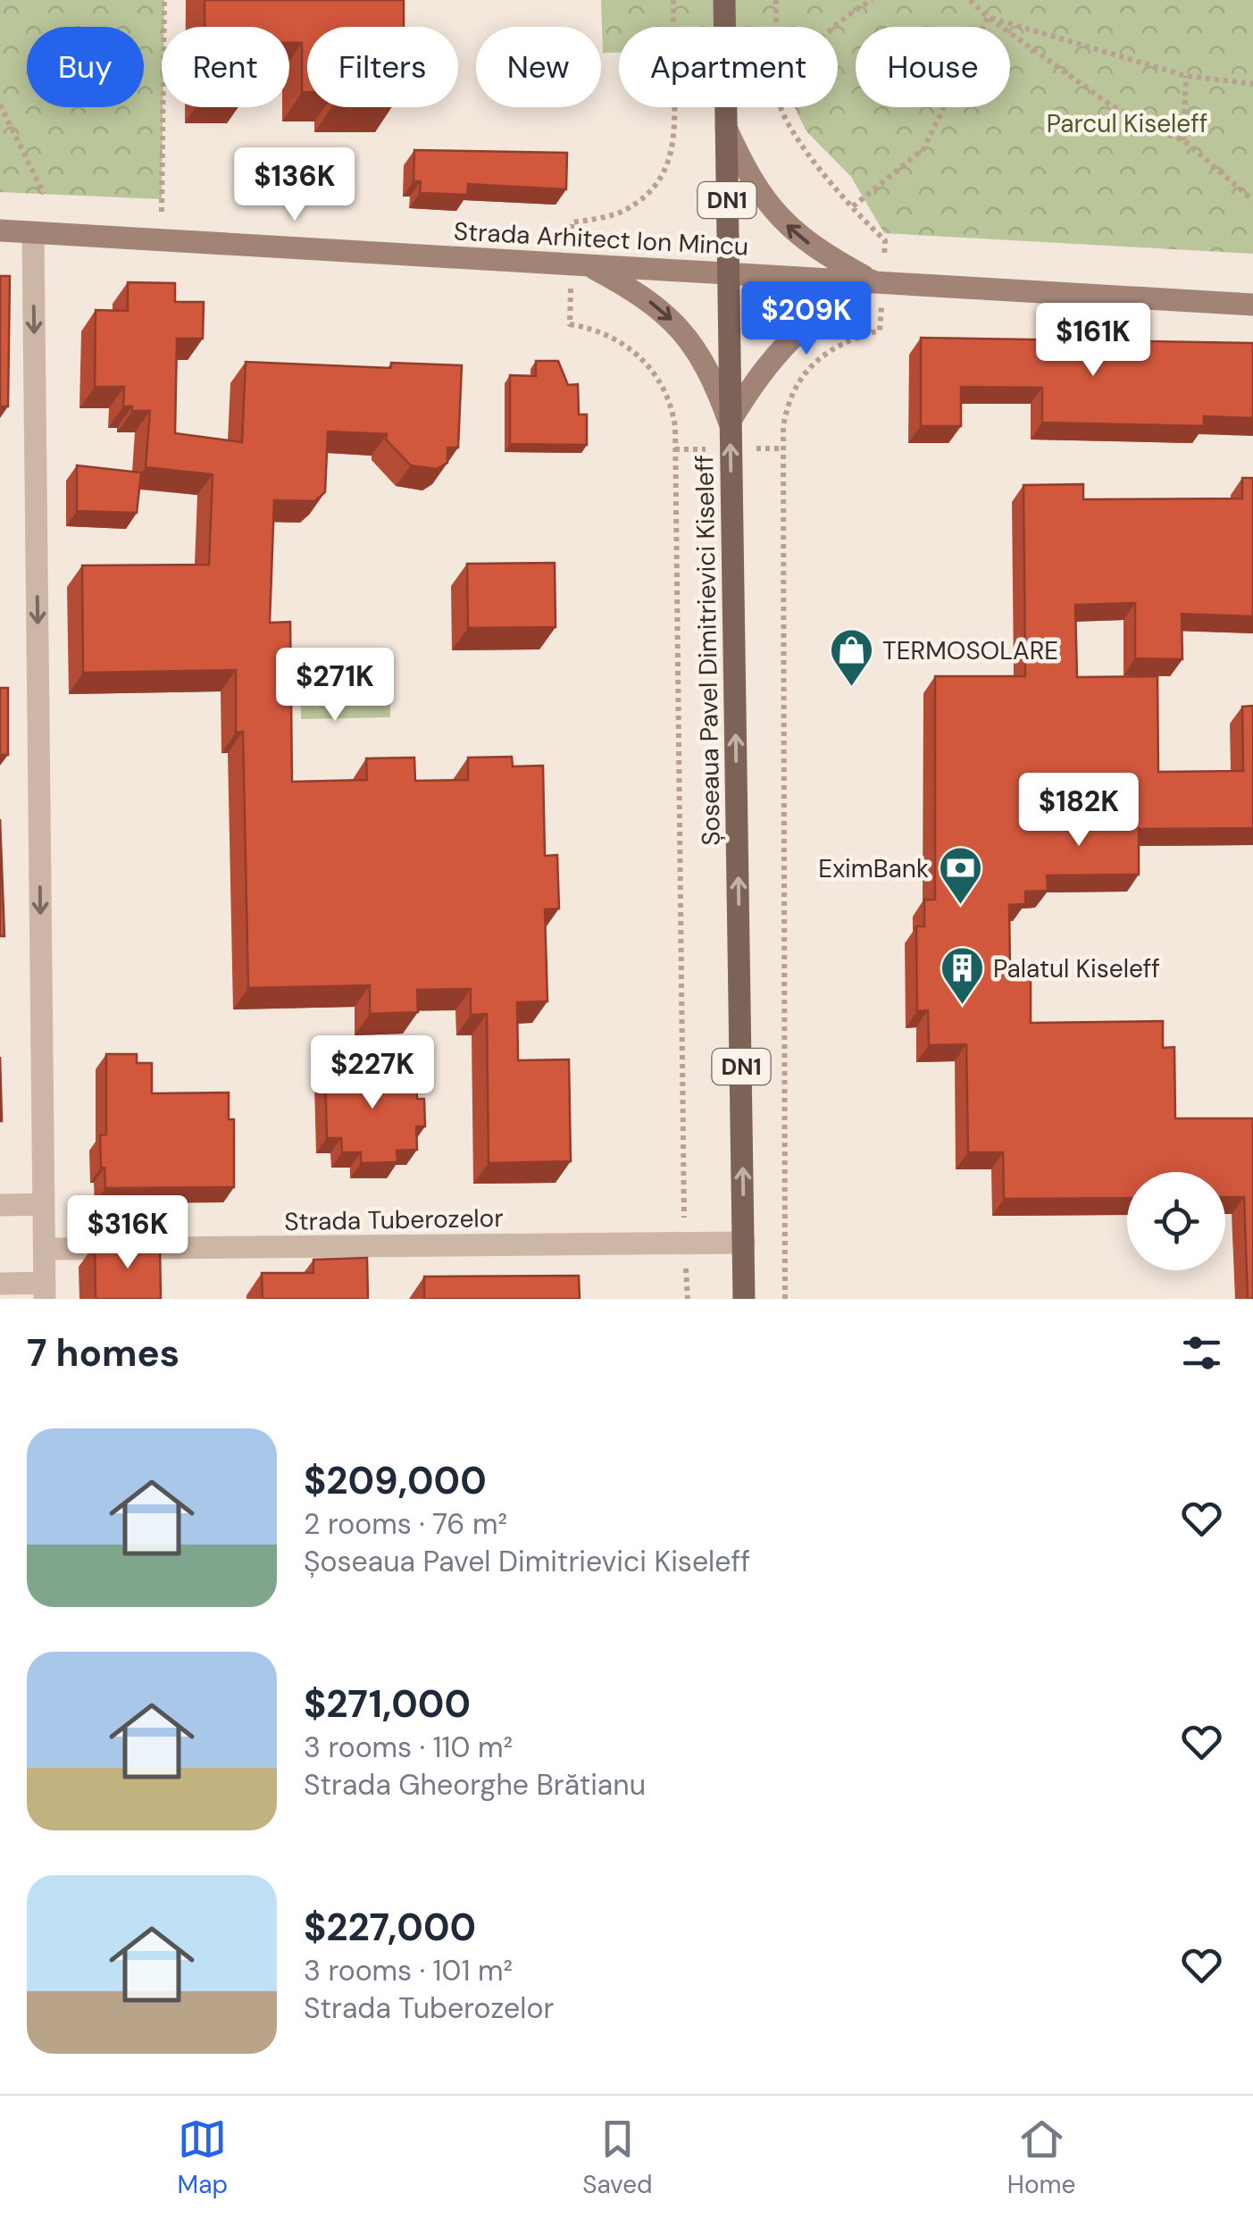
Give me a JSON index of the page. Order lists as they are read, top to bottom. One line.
{"streets":{"main road":["DN1","Strada Arhitect Ion Mincu","Șoseaua Pavel Dimitrievici Kiseleff"],"street":["Strada Tuberozelor"]},"crossings":[["Strada Arhitect Ion Mincu","Șoseaua Pavel Dimitrievici Kiseleff"],["Șoseaua Pavel Dimitrievici Kiseleff","Strada Tuberozelor"]],"one_way":["Șoseaua Pavel Dimitrievici Kiseleff"],"parks":["Parcul Kiseleff"],"places":{"shop":["TERMOSOLARE"],"bank":["EximBank"],"building":["Palatul Kiseleff"]},"page":{"chip":["Buy","Rent","Filters","New","Apartment","House"],"price":["$136K","$209K","$161K","$271K","$182K","$227K","$316K"],"heading":"7 homes","list":[{"name":"$209,000","note":"2 rooms · 76 m² · Șoseaua Pavel Dimitrievici Kiseleff"},{"name":"$271,000","note":"3 rooms · 110 m² · Strada Gheorghe Brătianu"},{"name":"$227,000","note":"3 rooms · 101 m² · Strada Tuberozelor"}],"tabs":["Map","Saved","Home"]}}
